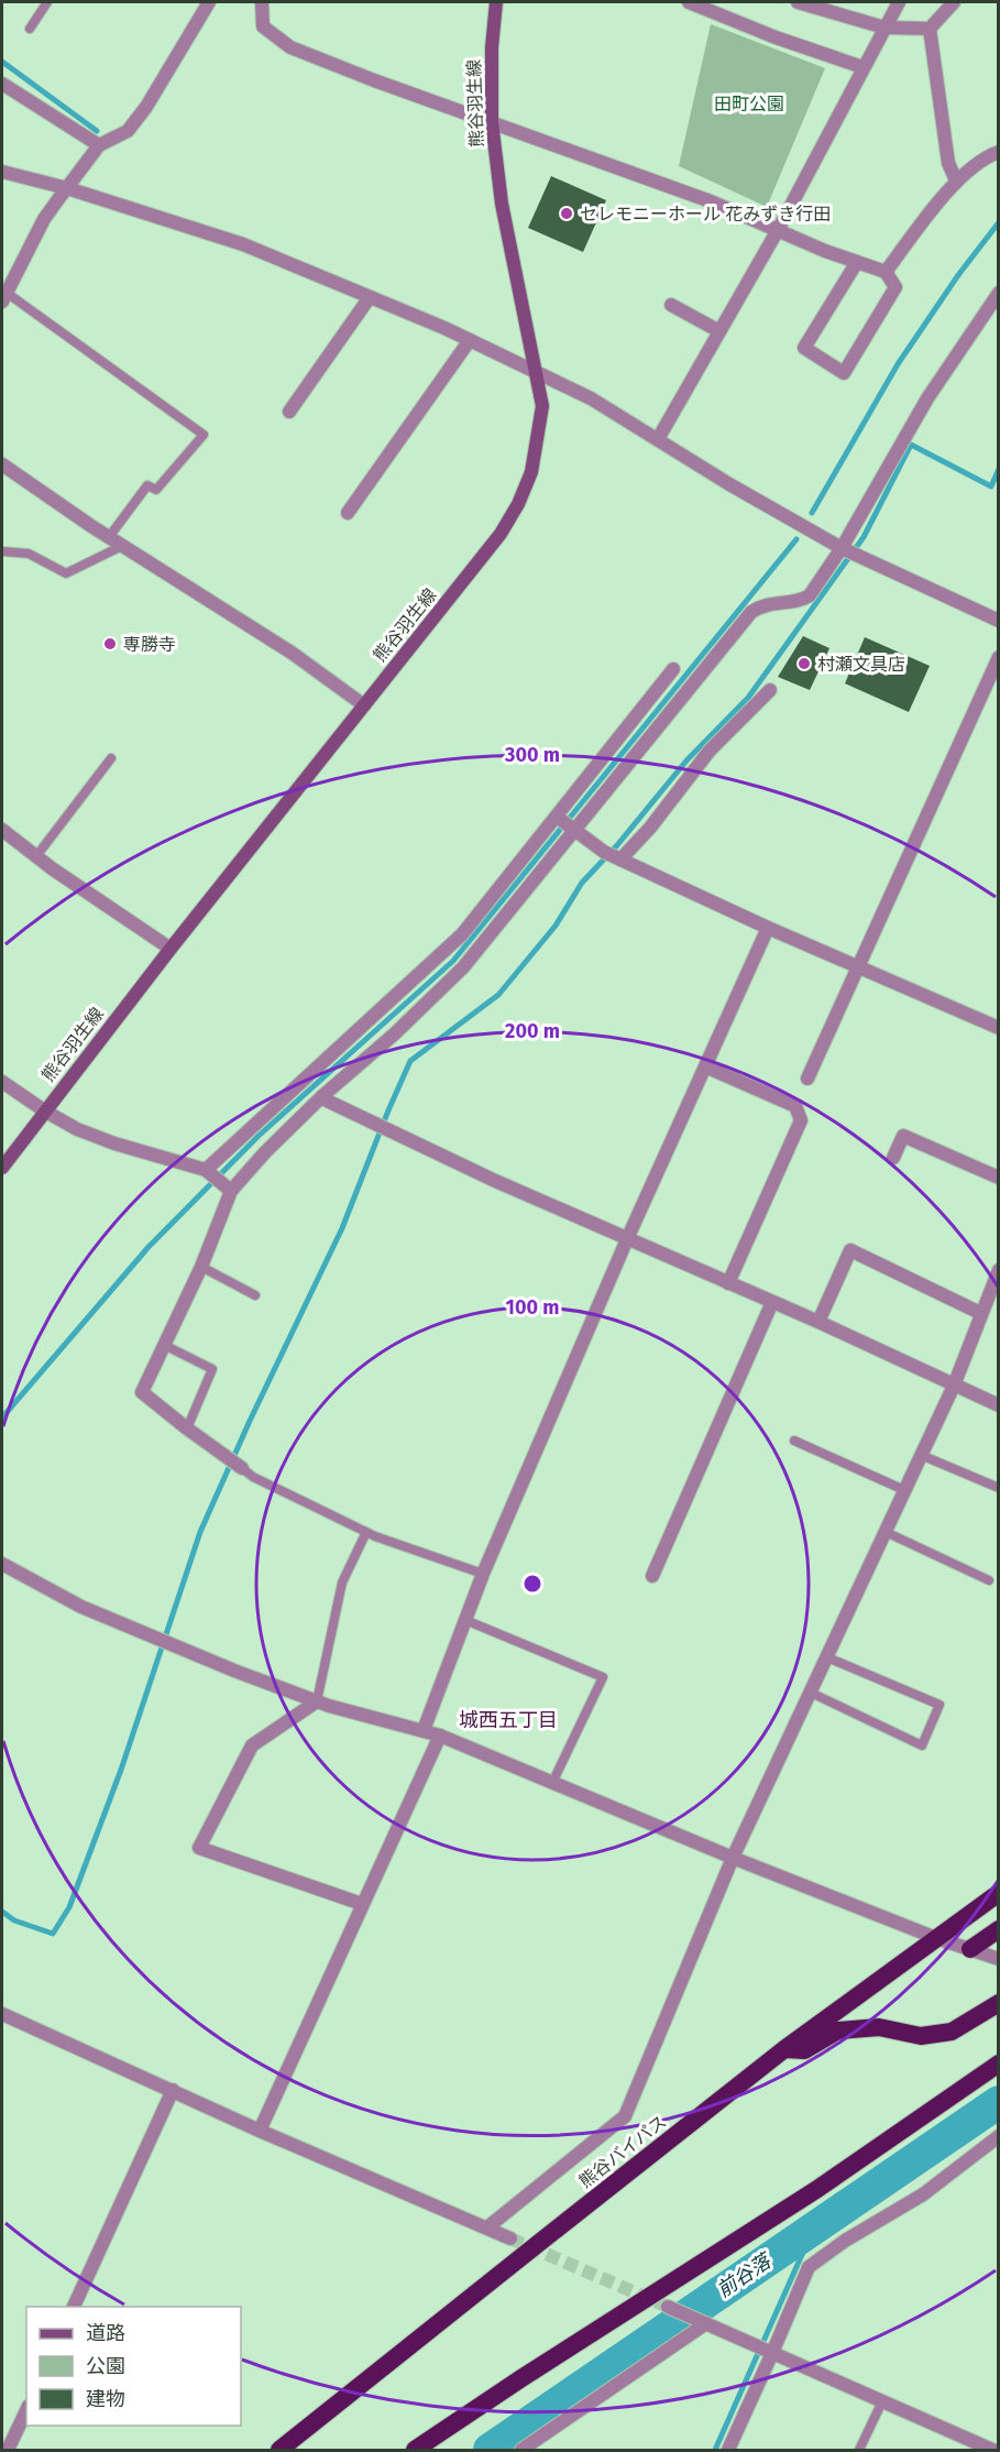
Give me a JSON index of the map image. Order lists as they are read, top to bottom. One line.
{"streets":{"highway":["熊谷バイパス"],"main road":["熊谷羽生線"]},"districts":["城西五丁目"],"water":["前谷落"],"parks":["田町公園"],"places":["セレモニーホール 花みずき行田","専勝寺","村瀬文具店"],"legend":["道路","公園","建物"],"rings":["300 m","200 m","100 m"]}
